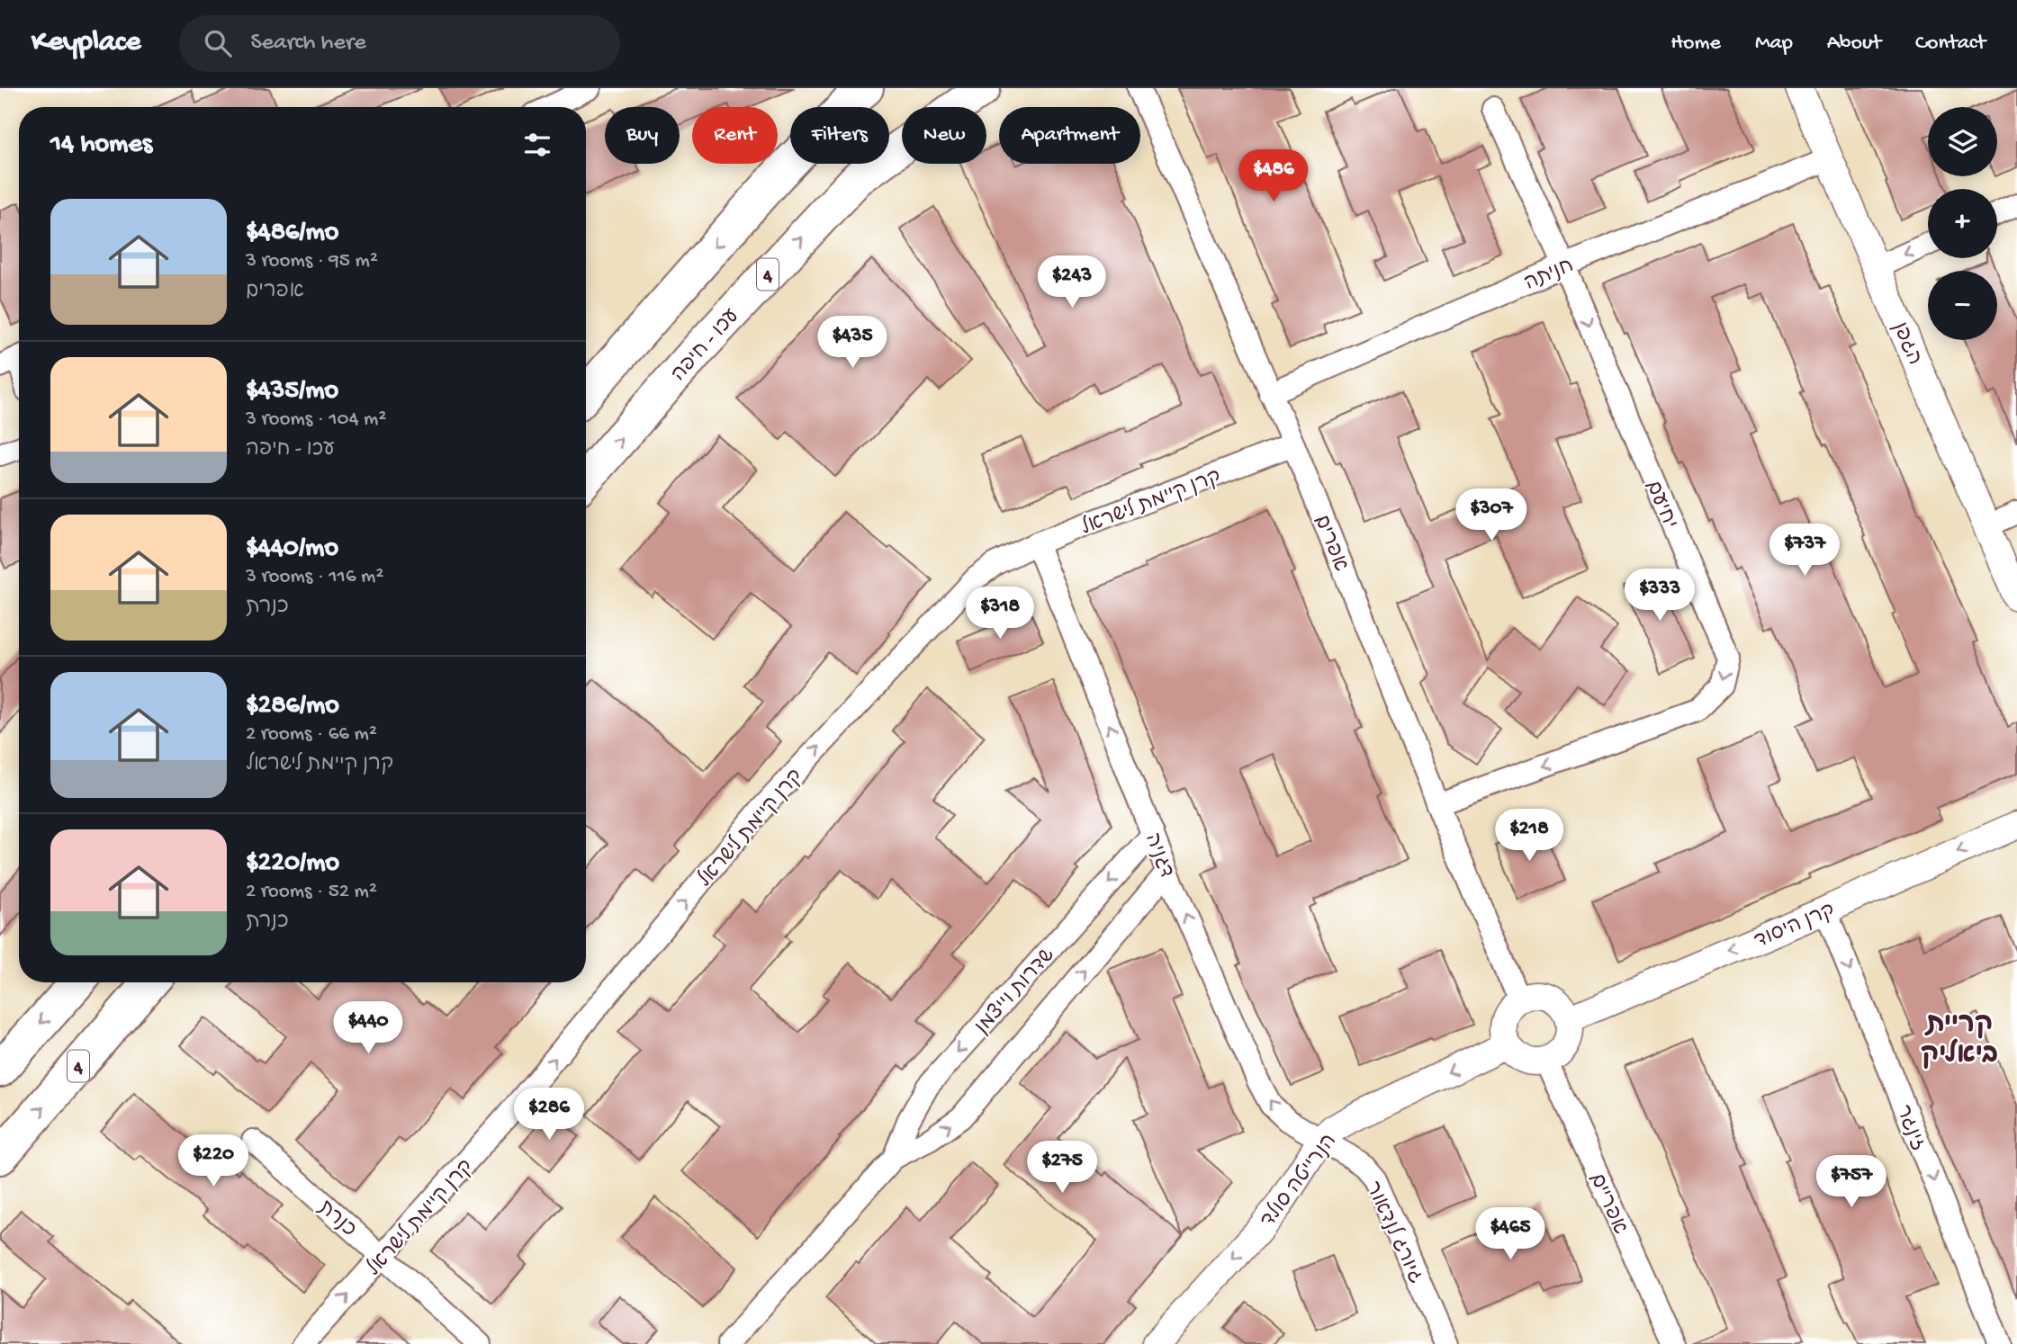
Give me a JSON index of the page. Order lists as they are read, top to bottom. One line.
{"streets":{"highway":["4","עכו - חיפה"],"street":["חניתה","הגפן","קרן קיימת לישראל","יחיעם","אפרים","דגניה","קרן היסוד","שדרות וייצמן","זינגר","הנרייטה סולד","אפריים","כנרת","ג'ורג לנדאור"]},"crossings":[["חניתה","הגפן"],["חניתה","יחיעם"],["חניתה","אפרים"],["קרן קיימת לישראל","אפרים"],["קרן קיימת לישראל","דגניה"],["קרן קיימת לישראל","כנרת"],["יחיעם","אפרים"],["אפרים","קרן היסוד"],["אפרים","הנרייטה סולד"],["אפרים","אפריים"],["דגניה","שדרות וייצמן"],["דגניה","הנרייטה סולד"],["דגניה","ג'ורג לנדאור"],["קרן היסוד","זינגר"],["קרן היסוד","הנרייטה סולד"],["קרן היסוד","אפריים"],["הנרייטה סולד","אפריים"],["הנרייטה סולד","ג'ורג לנדאור"]],"one_way":["קרן קיימת לישראל","דגניה","קרן היסוד","זינגר","הנרייטה סולד"],"districts":["קריית ביאליק"],"page":{"header":"Keyplace","search":"Search here","nav":["Home","Map","About","Contact"],"map_buttons":["+","−"],"chip":["Buy","Rent","Filters","New","Apartment"],"heading":"14 homes","price":["$486","$243","$435","$307","$737","$333","$318","$218","$440","$286","$220","$275","$757","$465"],"list":[{"name":"$486/mo","note":"3 rooms · 95 m² · אפרים"},{"name":"$435/mo","note":"3 rooms · 104 m² · עכו - חיפה"},{"name":"$440/mo","note":"3 rooms · 116 m² · כנרת"},{"name":"$286/mo","note":"2 rooms · 66 m² · קרן קיימת לישראל"},{"name":"$220/mo","note":"2 rooms · 52 m² · כנרת"}]}}
